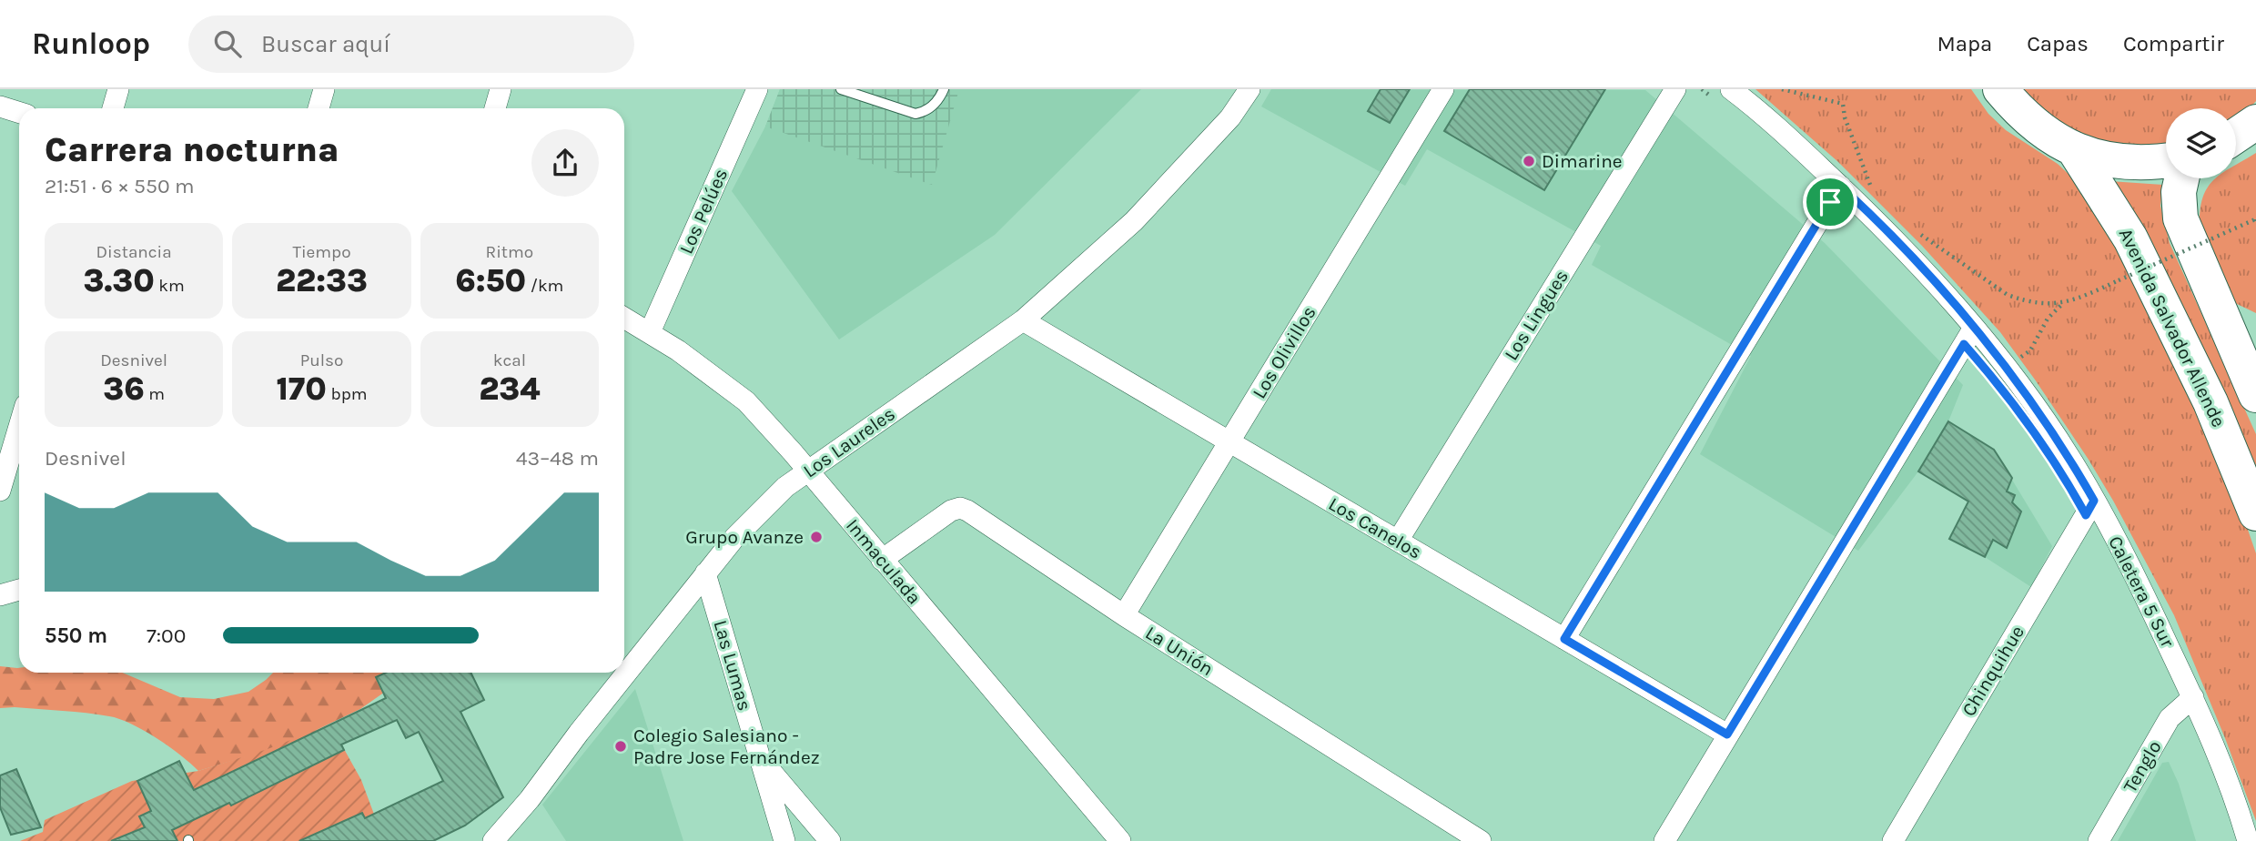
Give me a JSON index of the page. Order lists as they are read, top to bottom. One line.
{"streets":{"highway":["Avenida Salvador Allende"],"street":["Los Pelúes","Los Lingues","Los Olivillos","Los Laureles","Los Canelos","Inmaculada","Caletera 5 Sur","La Unión","Las Lumas","Chinquihue","Tenglo"]},"crossings":[["Los Pelúes","Inmaculada"],["Los Lingues","Los Canelos"],["Los Olivillos","Los Canelos"],["Los Olivillos","La Unión"],["Los Laureles","Los Canelos"],["Los Laureles","Inmaculada"],["Los Laureles","Las Lumas"],["Inmaculada","La Unión"],["Caletera 5 Sur","Chinquihue"],["Caletera 5 Sur","Tenglo"]],"places":["Dimarine","Grupo Avanze","Colegio Salesiano - Padre Jose Fernández"],"page":{"header":"Runloop","search":"Buscar aquí","nav":["Mapa","Capas","Compartir"],"heading":["Carrera nocturna","21:51 · 6 × 550 m"],"stats":[["Distancia","3.30 km"],["Tiempo","22:33"],["Ritmo","6:50 /km"],["Desnivel","36 m"],["Pulso","170 bpm"],["kcal","234"]],"chart":["Desnivel","43–48 m"],"list":[{"name":"550 m","note":"7:00"}]}}
